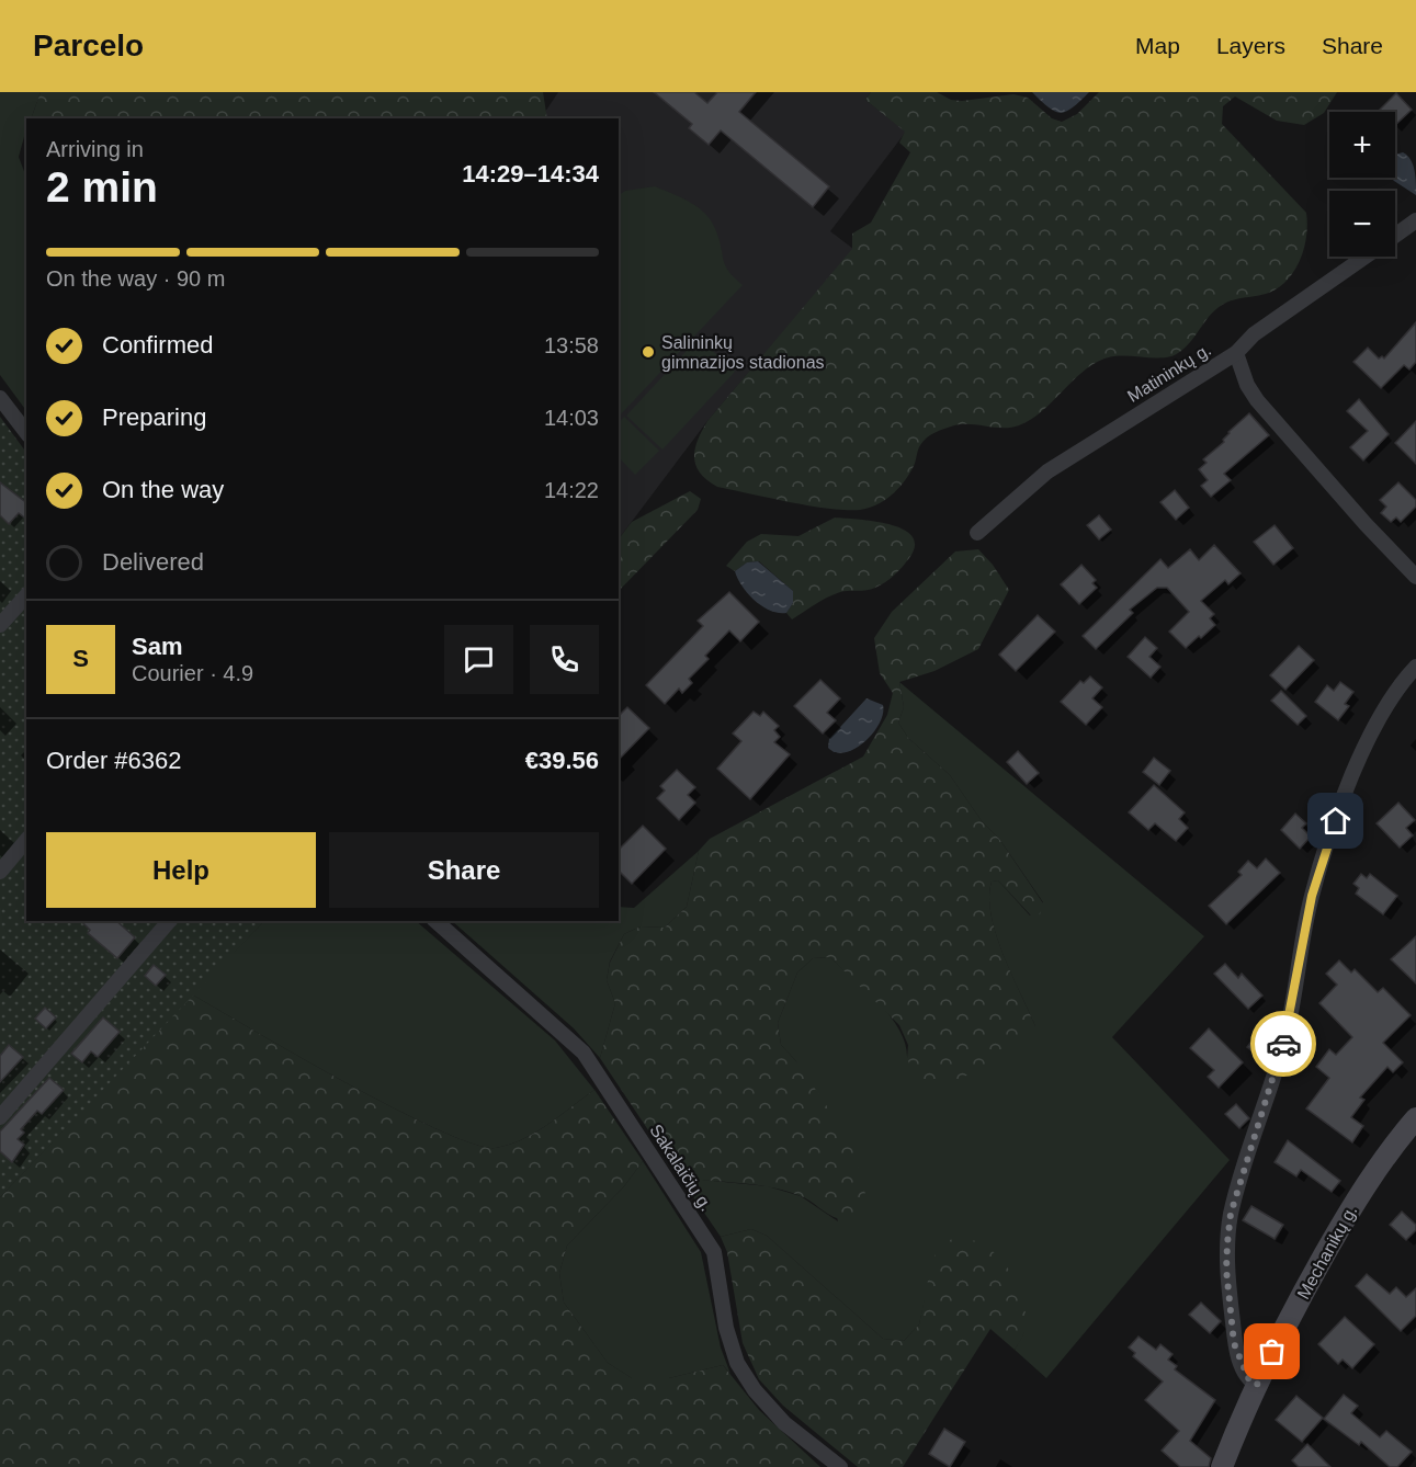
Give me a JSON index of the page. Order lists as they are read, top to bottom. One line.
{"streets":{"main road":["Mechanikų g."],"street":["Matininkų g.","Sakalaičių g."]},"places":["Salininkų gimnazijos stadionas"],"page":{"header":"Parcelo","nav":["Map","Layers","Share"],"map_buttons":["+","−"],"heading":["2 min","Arriving in","14:29–14:34"],"panel":["Sam","Courier · 4.9","Order #6362","€39.56"],"bar":"On the way · 90 m","list":[["Confirmed","13:58"],["Preparing","14:03"],["On the way","14:22"],"Delivered"],"round":"S","buttons":["Help","Share"]}}
